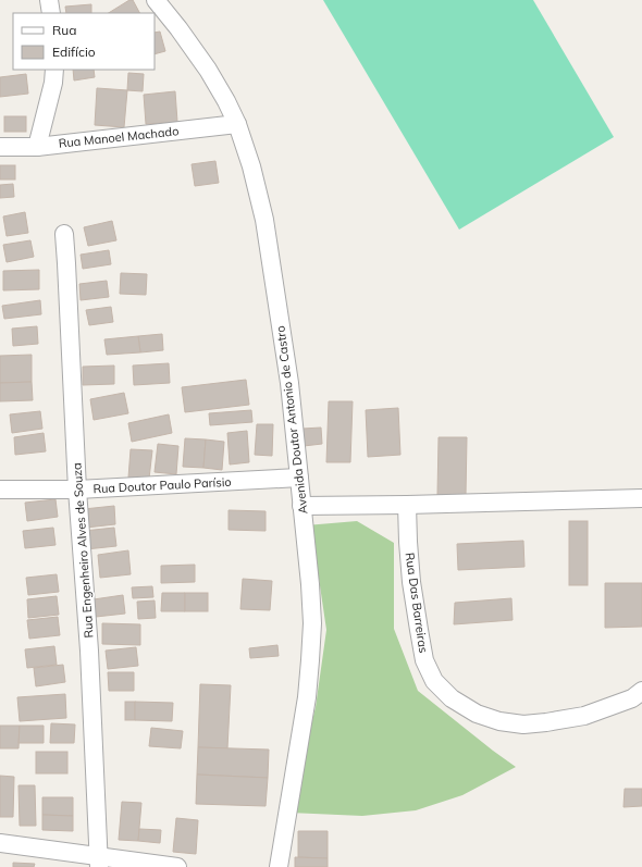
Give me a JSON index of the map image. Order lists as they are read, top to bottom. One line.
{"streets":{"street":["Rua Manoel Machado","Avenida Doutor Antonio de Castro","Rua Doutor Paulo Parísio","Rua Engenheiro Alves de Souza","Rua Das Barreiras"]},"crossings":[["Rua Manoel Machado","Avenida Doutor Antonio de Castro"],["Avenida Doutor Antonio de Castro","Rua Doutor Paulo Parísio"],["Rua Doutor Paulo Parísio","Rua Engenheiro Alves de Souza"]],"legend":["Rua","Edifício"]}
